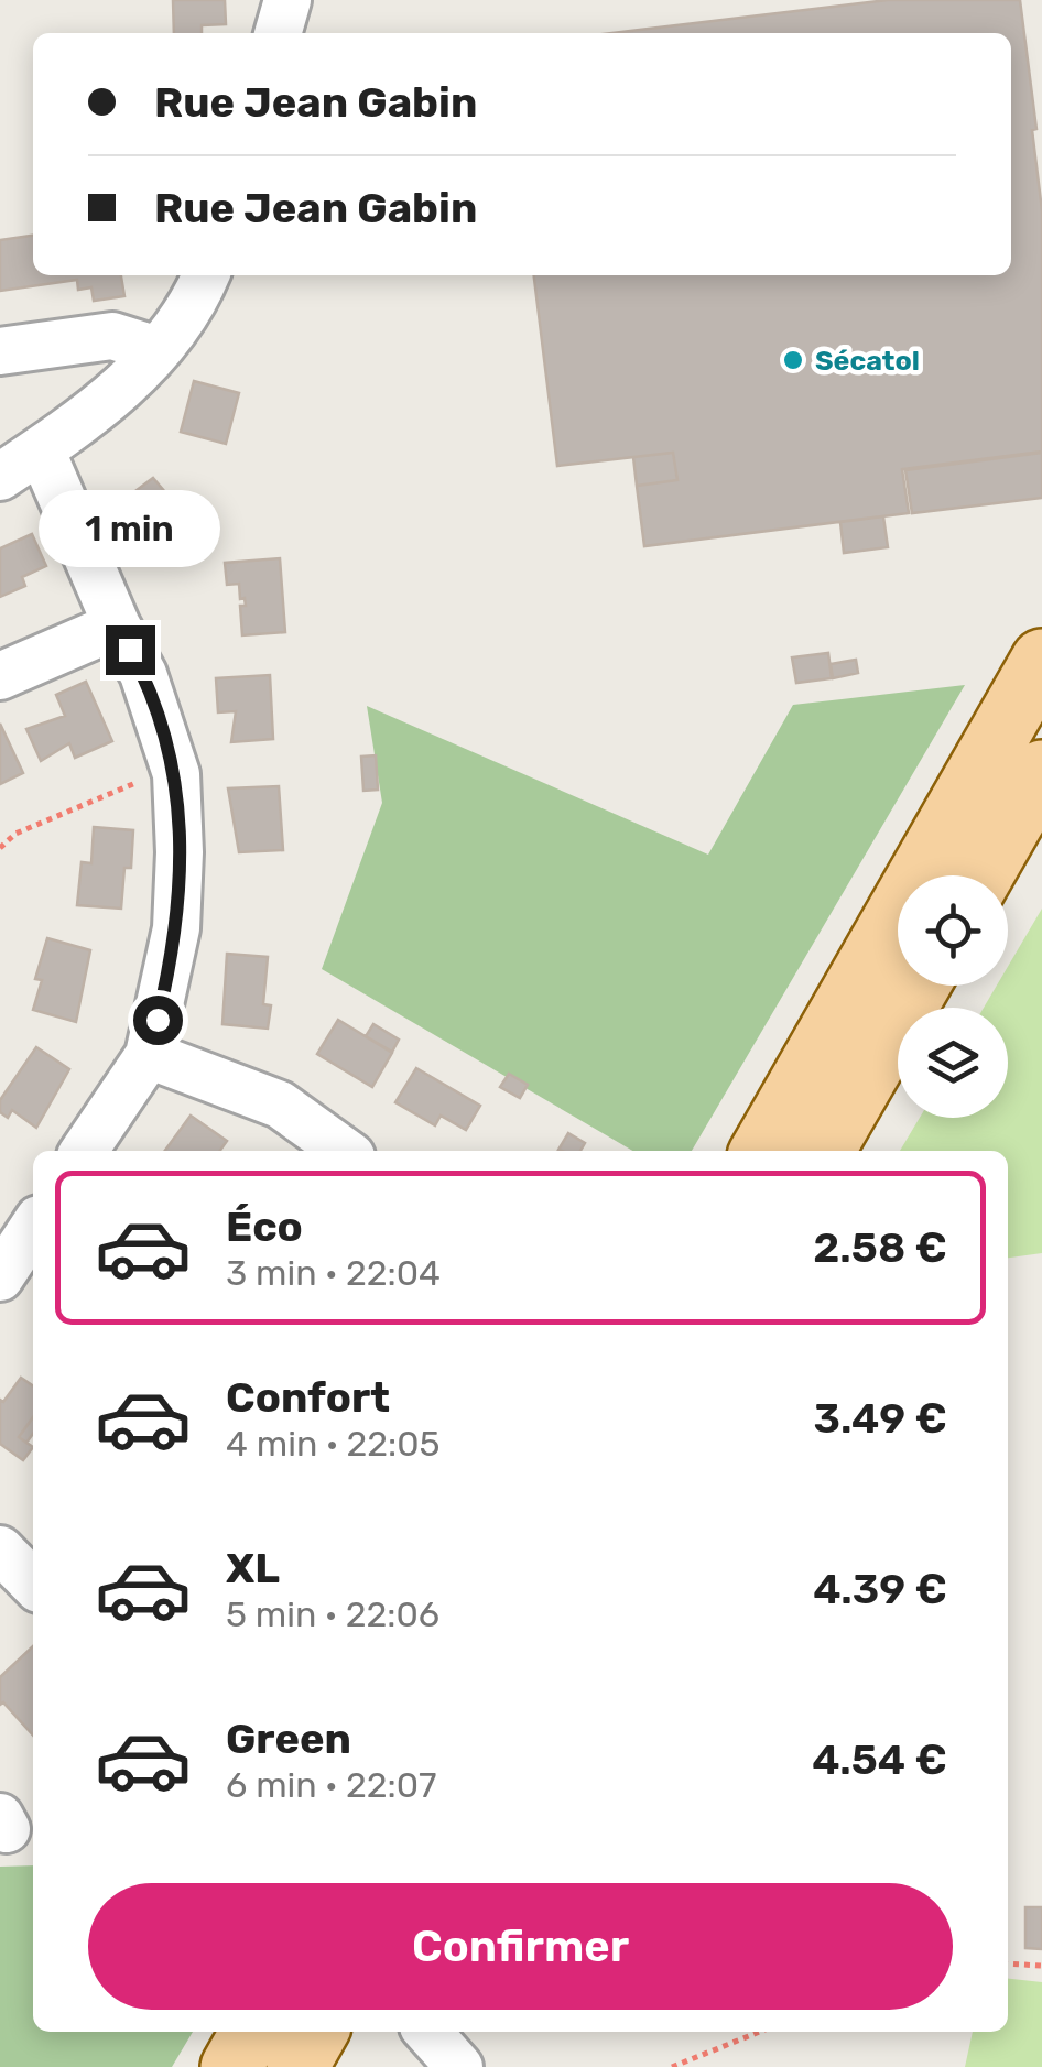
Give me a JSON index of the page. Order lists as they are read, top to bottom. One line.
{"places":["Sécatol"],"page":{"banner":["Rue Jean Gabin","Rue Jean Gabin"],"bubble":"1 min","list":[{"name":"Éco","note":"3 min · 22:04","value":"2.58 €"},{"name":"Confort","note":"4 min · 22:05","value":"3.49 €"},{"name":"XL","note":"5 min · 22:06","value":"4.39 €"},{"name":"Green","note":"6 min · 22:07","value":"4.54 €"}],"buttons":"Confirmer"}}
